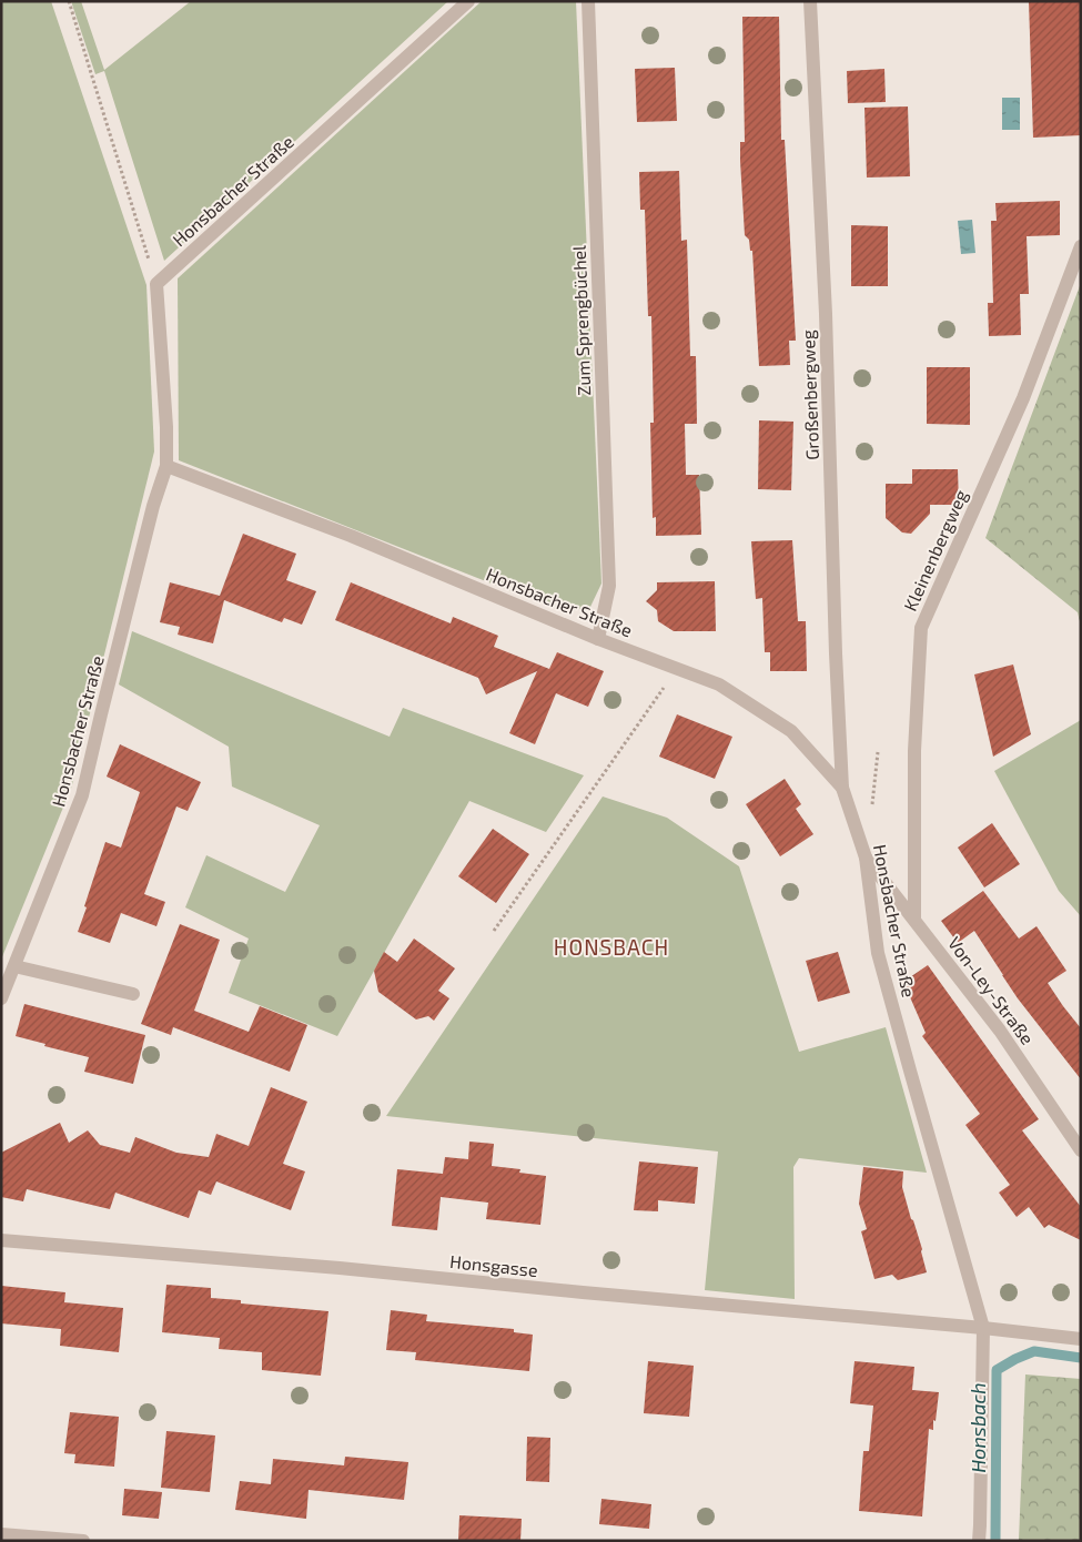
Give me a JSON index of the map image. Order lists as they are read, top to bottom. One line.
{"streets":{"street":["Honsbacher Straße","Zum Sprengbüchel","Großenbergweg","Kleinenbergweg","Von-Ley-Straße","Honsgasse"]},"crossings":[["Honsbacher Straße","Zum Sprengbüchel"],["Honsbacher Straße","Großenbergweg"],["Honsbacher Straße","Von-Ley-Straße"],["Honsbacher Straße","Honsgasse"],["Kleinenbergweg","Von-Ley-Straße"]],"districts":["HONSBACH"],"water":["Honsbach"]}
